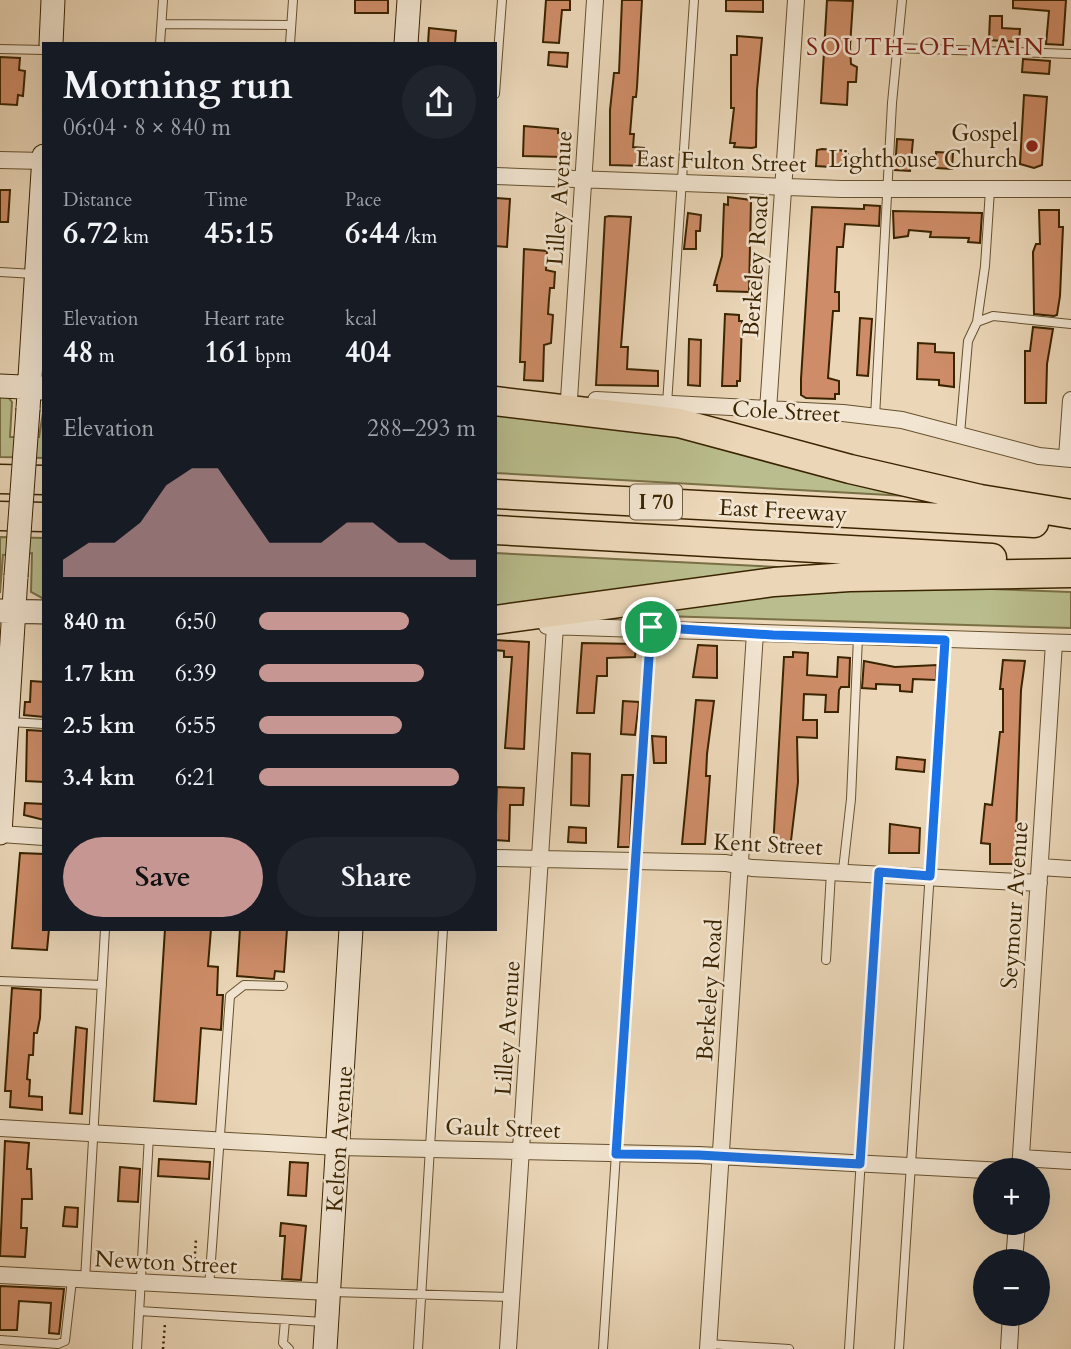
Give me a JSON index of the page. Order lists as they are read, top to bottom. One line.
{"streets":{"highway":["I 70","East Freeway"],"main road":["Kelton Avenue"],"street":["East Fulton Street","Lilley Avenue","Berkeley Road","Cole Street","Kent Street","Seymour Avenue","Gault Street","Newton Street"]},"crossings":[["East Fulton Street","Lilley Avenue"],["East Fulton Street","Berkeley Road"],["Lilley Avenue","Cole Street"],["Lilley Avenue","Kent Street"],["Lilley Avenue","Gault Street"],["Berkeley Road","Cole Street"],["Berkeley Road","Kent Street"],["Berkeley Road","Gault Street"],["Kent Street","Seymour Avenue"],["Gault Street","Kelton Avenue"],["Kelton Avenue","Newton Street"]],"districts":["SOUTH-OF-MAIN"],"places":["Gospel Lighthouse Church"],"page":{"heading":["Morning run","06:04 · 8 × 840 m"],"stats":[["Distance","6.72 km"],["Time","45:15"],["Pace","6:44 /km"],["Elevation","48 m"],["Heart rate","161 bpm"],["kcal","404"]],"chart":["Elevation","288–293 m"],"list":[{"name":"840 m","note":"6:50"},{"name":"1.7 km","note":"6:39"},{"name":"2.5 km","note":"6:55"},{"name":"3.4 km","note":"6:21"}],"buttons":["Save","Share"],"map_buttons":["+","−"]}}
